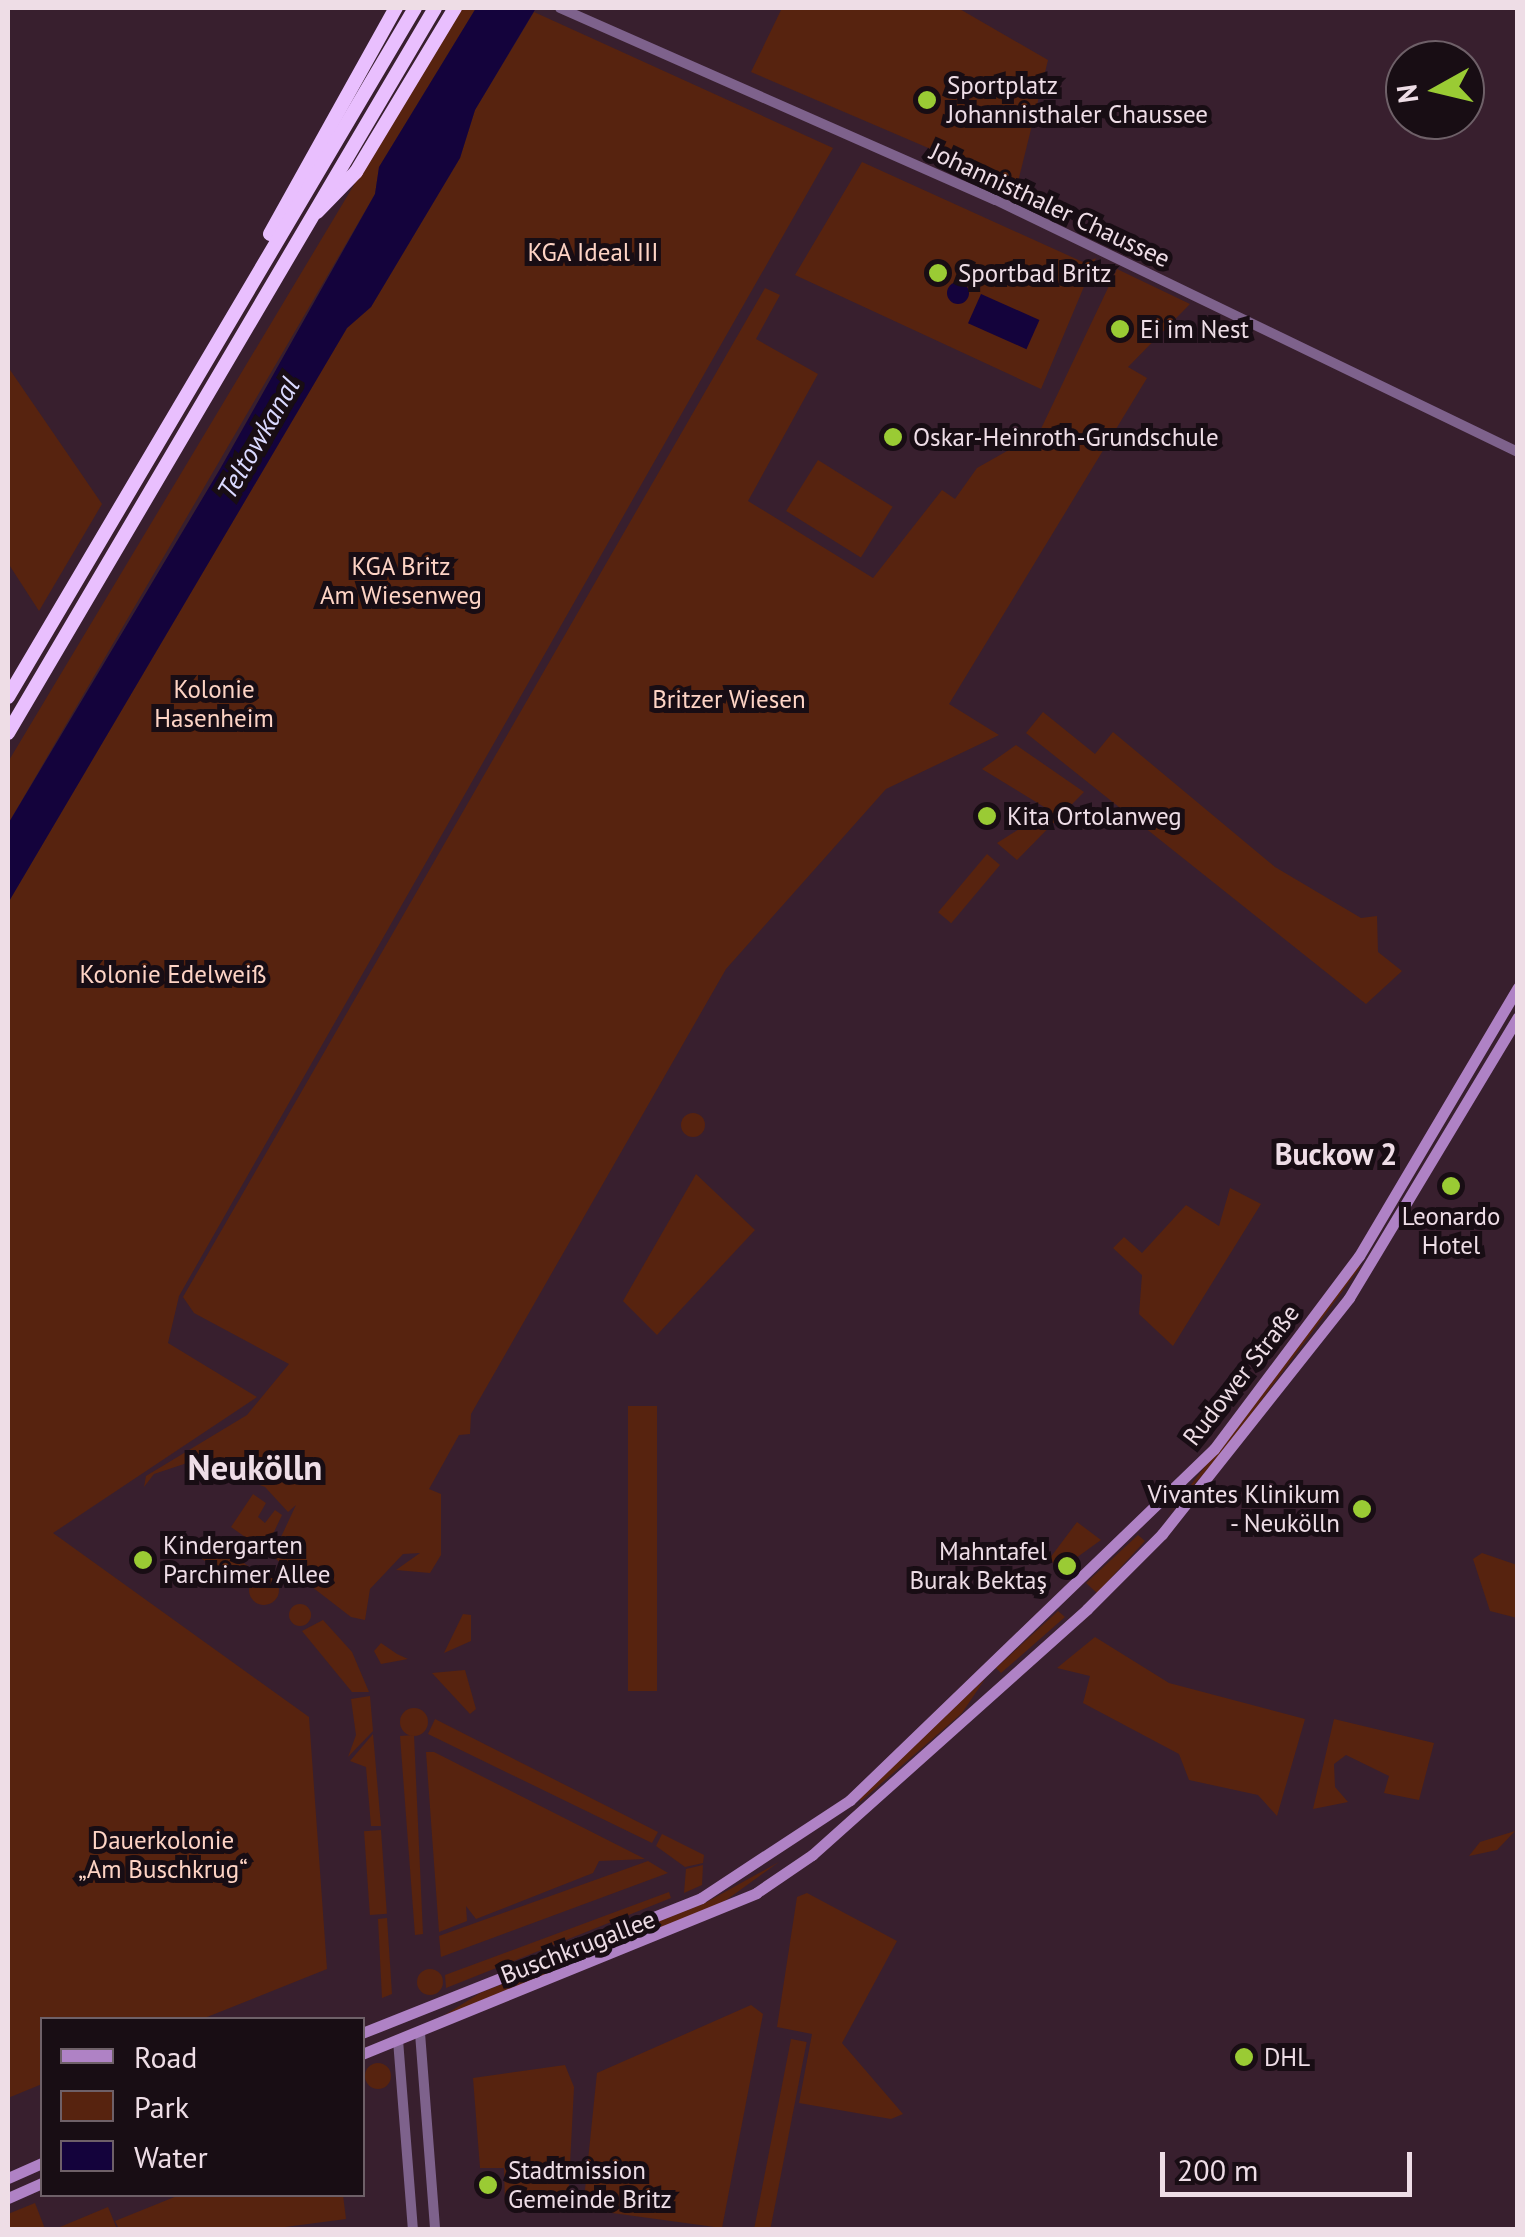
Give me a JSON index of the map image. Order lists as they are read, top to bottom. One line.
{"streets":{"main road":["Rudower Straße","Buschkrugallee"],"street":["Johannisthaler Chaussee"]},"crossings":[["Rudower Straße","Buschkrugallee"]],"districts":["Buckow 2","Neukölln"],"water":["Teltowkanal"],"parks":["KGA Ideal III","KGA Britz Am Wiesenweg","Kolonie Hasenheim","Britzer Wiesen","Kolonie Edelweiß","Dauerkolonie „Am Buschkrug“"],"places":["Sportplatz Johannisthaler Chaussee","Sportbad Britz","Ei im Nest","Oskar-Heinroth-Grundschule","Kita Ortolanweg","Leonardo Hotel","Vivantes Klinikum - Neukölln","Kindergarten Parchimer Allee","Mahntafel Burak Bektaş","DHL","Stadtmission Gemeinde Britz"],"legend":["Road","Park","Water"],"scale_bar":"200 m","north":"left"}
